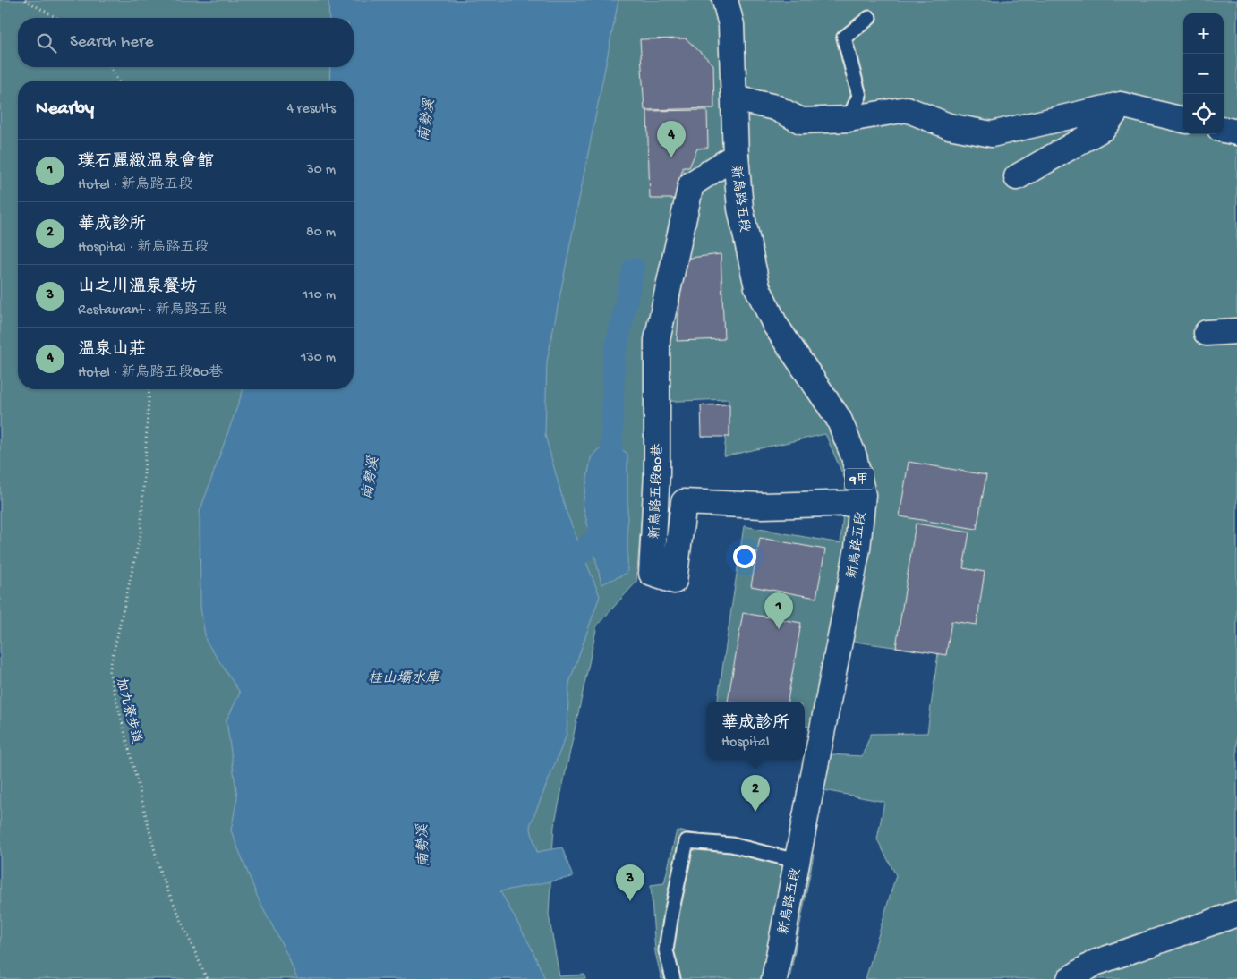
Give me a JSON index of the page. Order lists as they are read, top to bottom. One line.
{"streets":{"street":["新烏路五段","9甲","新烏路五段80巷"],"path":["加九寮步道"]},"crossings":[["新烏路五段","新烏路五段80巷"]],"water":["南勢溪","桂山壩水庫"],"page":{"map_buttons":["+","−"],"search":"Search here","heading":["Nearby","4 results"],"pins":["4","1","2","3"],"list":[{"mark":"1","name":"璞石麗緻溫泉會館","note":"Hotel · 新烏路五段","value":"30 m"},{"mark":"2","name":"華成診所","note":"Hospital · 新烏路五段","value":"80 m"},{"mark":"3","name":"山之川溫泉餐坊","note":"Restaurant · 新烏路五段","value":"110 m"},{"mark":"4","name":"溫泉山莊","note":"Hotel · 新烏路五段80巷","value":"130 m"}],"popup":["華成診所","Hospital"]}}
